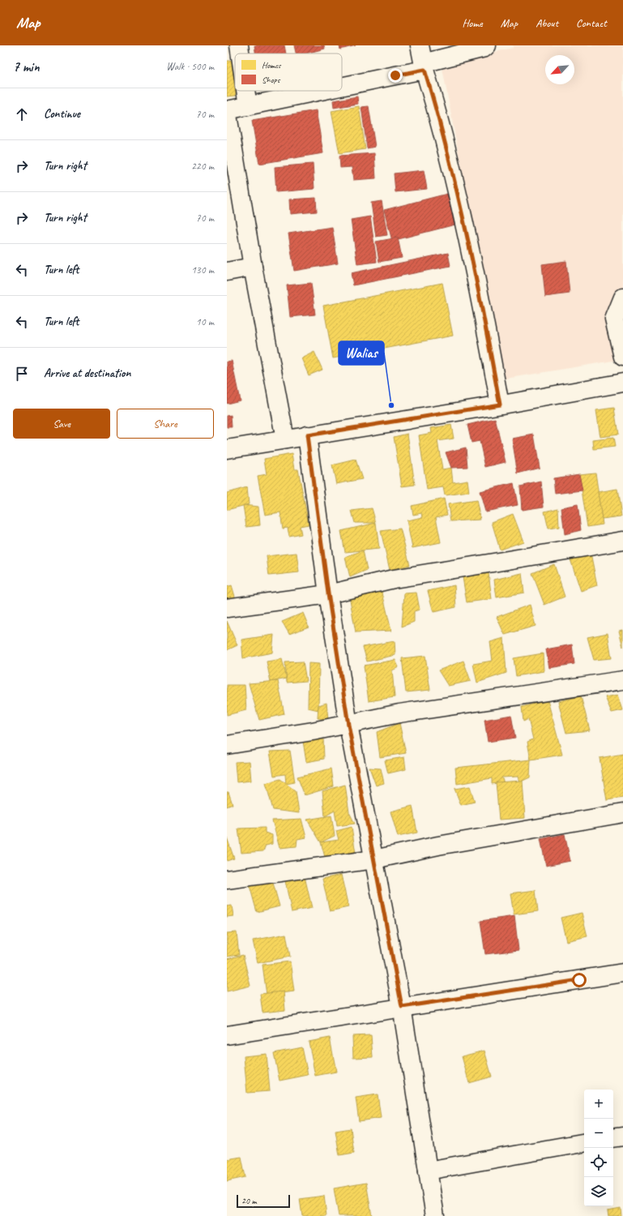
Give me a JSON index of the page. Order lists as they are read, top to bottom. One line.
{"places":["Walias"],"legend":["Homes","Shops"],"scale_bar":"20 m","north":"bottom left","page":{"header":"Map","nav":["Home","Map","About","Contact"],"heading":["7 min","Walk · 500 m"],"list":[["Continue","70 m"],["Turn right","220 m"],["Turn right","70 m"],["Turn left","130 m"],["Turn left","10 m"],"Arrive at destination"],"buttons":["Save","Share"],"map_buttons":["+","−"],"scale":"20 m"}}
